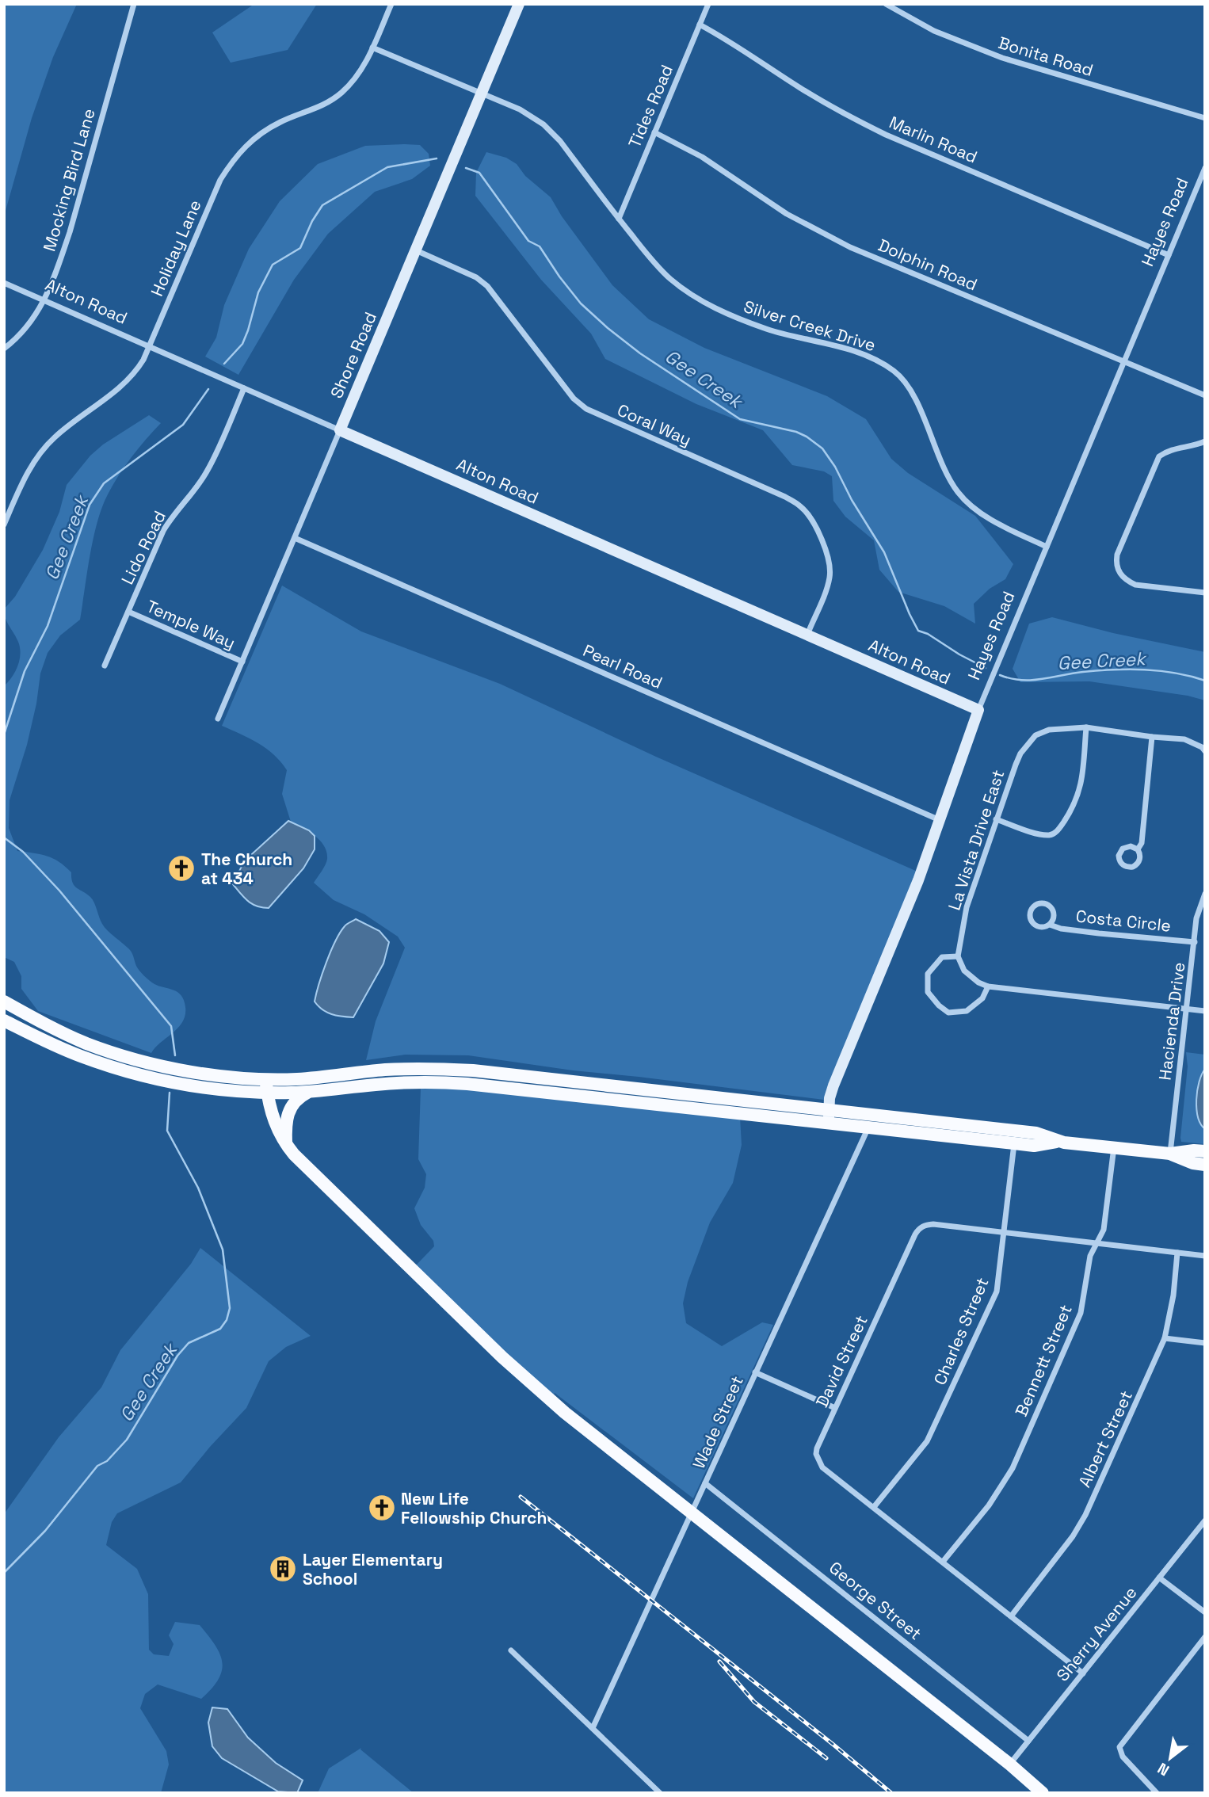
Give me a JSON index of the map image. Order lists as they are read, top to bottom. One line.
{"streets":{"street":["Bonita Road","Tides Road","Marlin Road","Mocking Bird Lane","Hayes Road","Holiday Lane","Dolphin Road","Alton Road","Silver Creek Drive","Shore Road","Coral Way","Lido Road","Temple Way","Pearl Road","La Vista Drive East","Costa Circle","Hacienda Drive","Charles Street","Bennett Street","David Street","Wade Street","Albert Street","George Street","Sherry Avenue"]},"crossings":[["Tides Road","Marlin Road"],["Tides Road","Dolphin Road"],["Tides Road","Silver Creek Drive"],["Marlin Road","Hayes Road"],["Mocking Bird Lane","Alton Road"],["Hayes Road","Dolphin Road"],["Hayes Road","Alton Road"],["Hayes Road","Silver Creek Drive"],["Hayes Road","Pearl Road"],["Holiday Lane","Alton Road"],["Holiday Lane","Silver Creek Drive"],["Alton Road","Shore Road"],["Alton Road","Coral Way"],["Alton Road","Lido Road"],["Silver Creek Drive","Shore Road"],["Shore Road","Coral Way"],["Shore Road","Temple Way"],["Shore Road","Pearl Road"],["Lido Road","Temple Way"],["Costa Circle","Hacienda Drive"],["Charles Street","David Street"],["Bennett Street","David Street"],["David Street","Albert Street"],["David Street","Sherry Avenue"],["Wade Street","George Street"],["George Street","Sherry Avenue"]],"water":["Gee Creek"],"places":{"church":["The Church at 434","New Life Fellowship Church"],"building":["Layer Elementary School"]},"north":"bottom left"}
